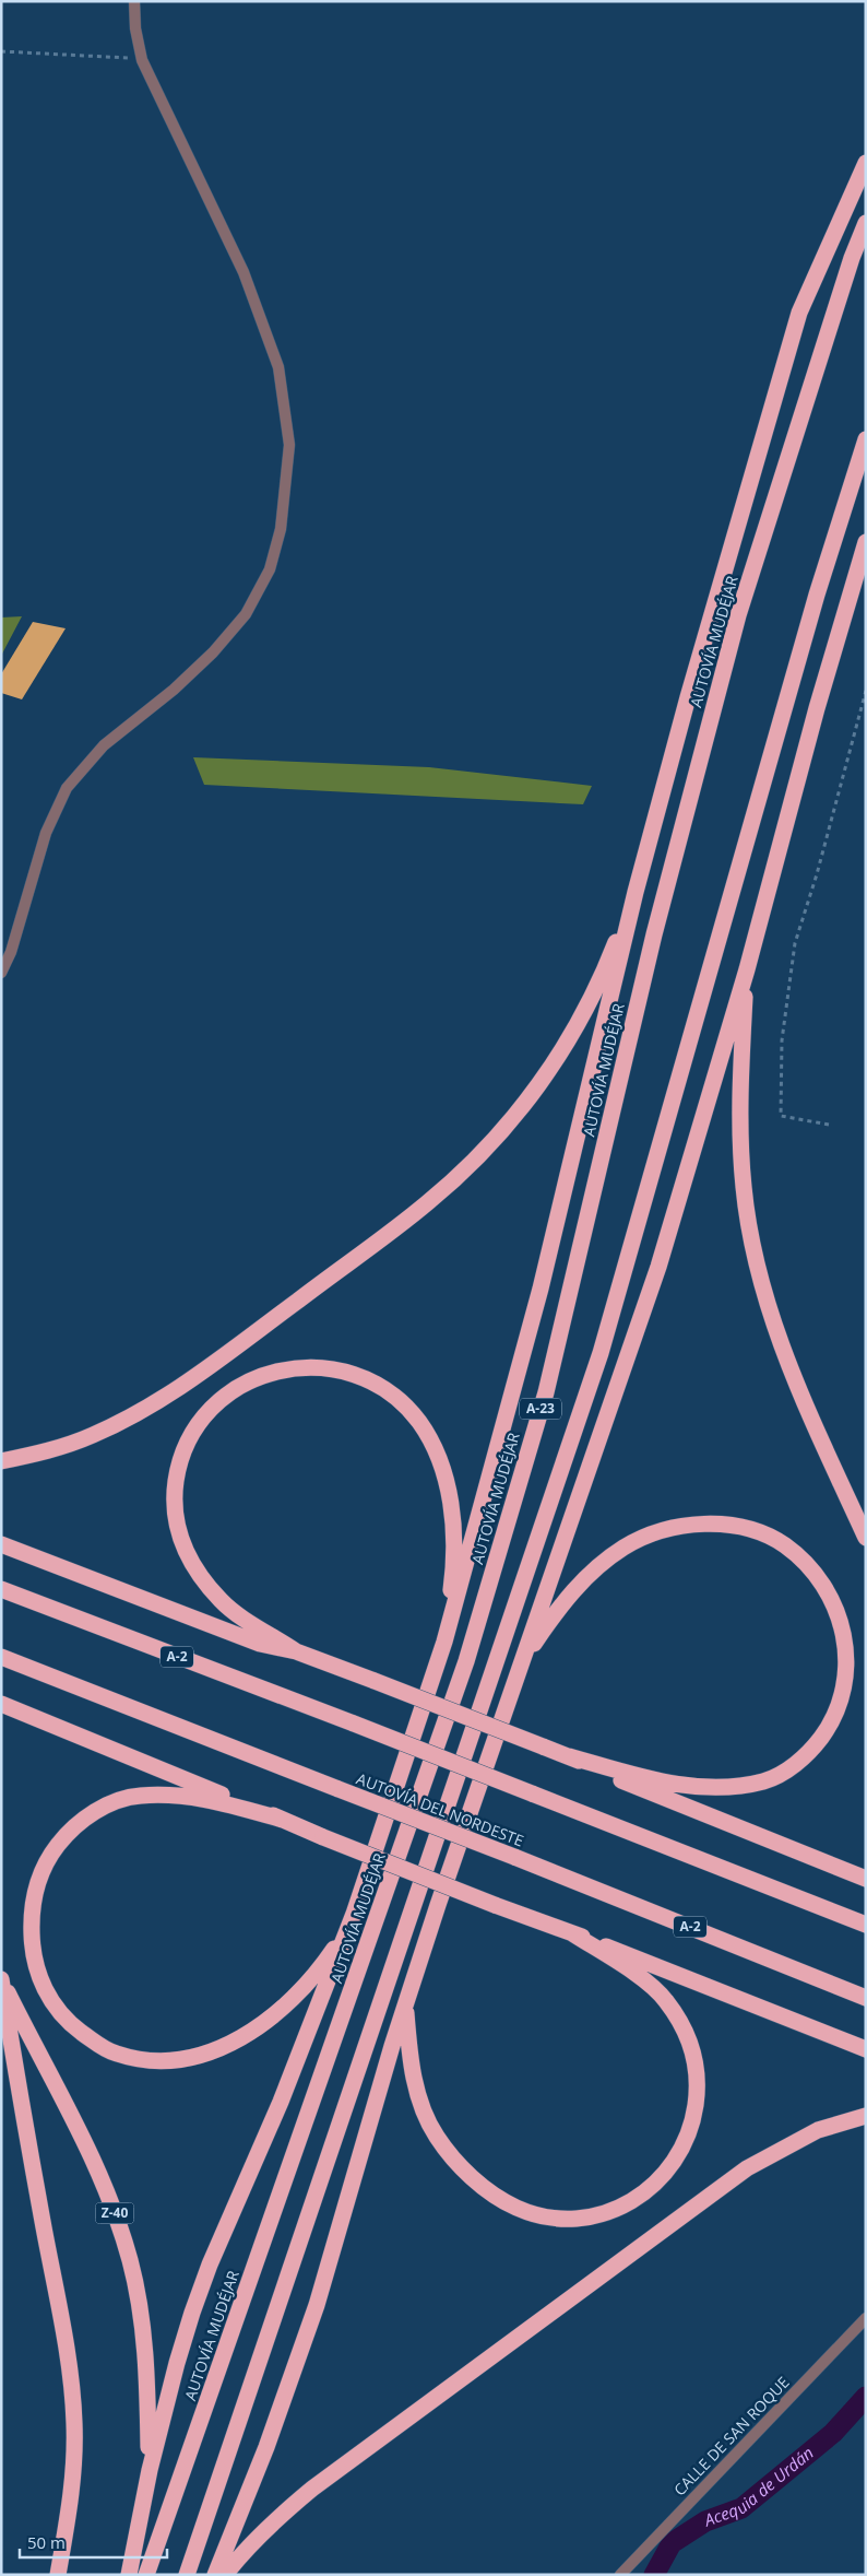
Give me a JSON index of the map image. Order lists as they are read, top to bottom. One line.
{"streets":{"highway":["AUTOVÍA MUDÉJAR","A-23","A-2","AUTOVÍA DEL NORDESTE","Z-40"],"street":["CALLE DE SAN ROQUE"]},"water":["Acequia de Urdán"],"scale_bar":"50 m"}
